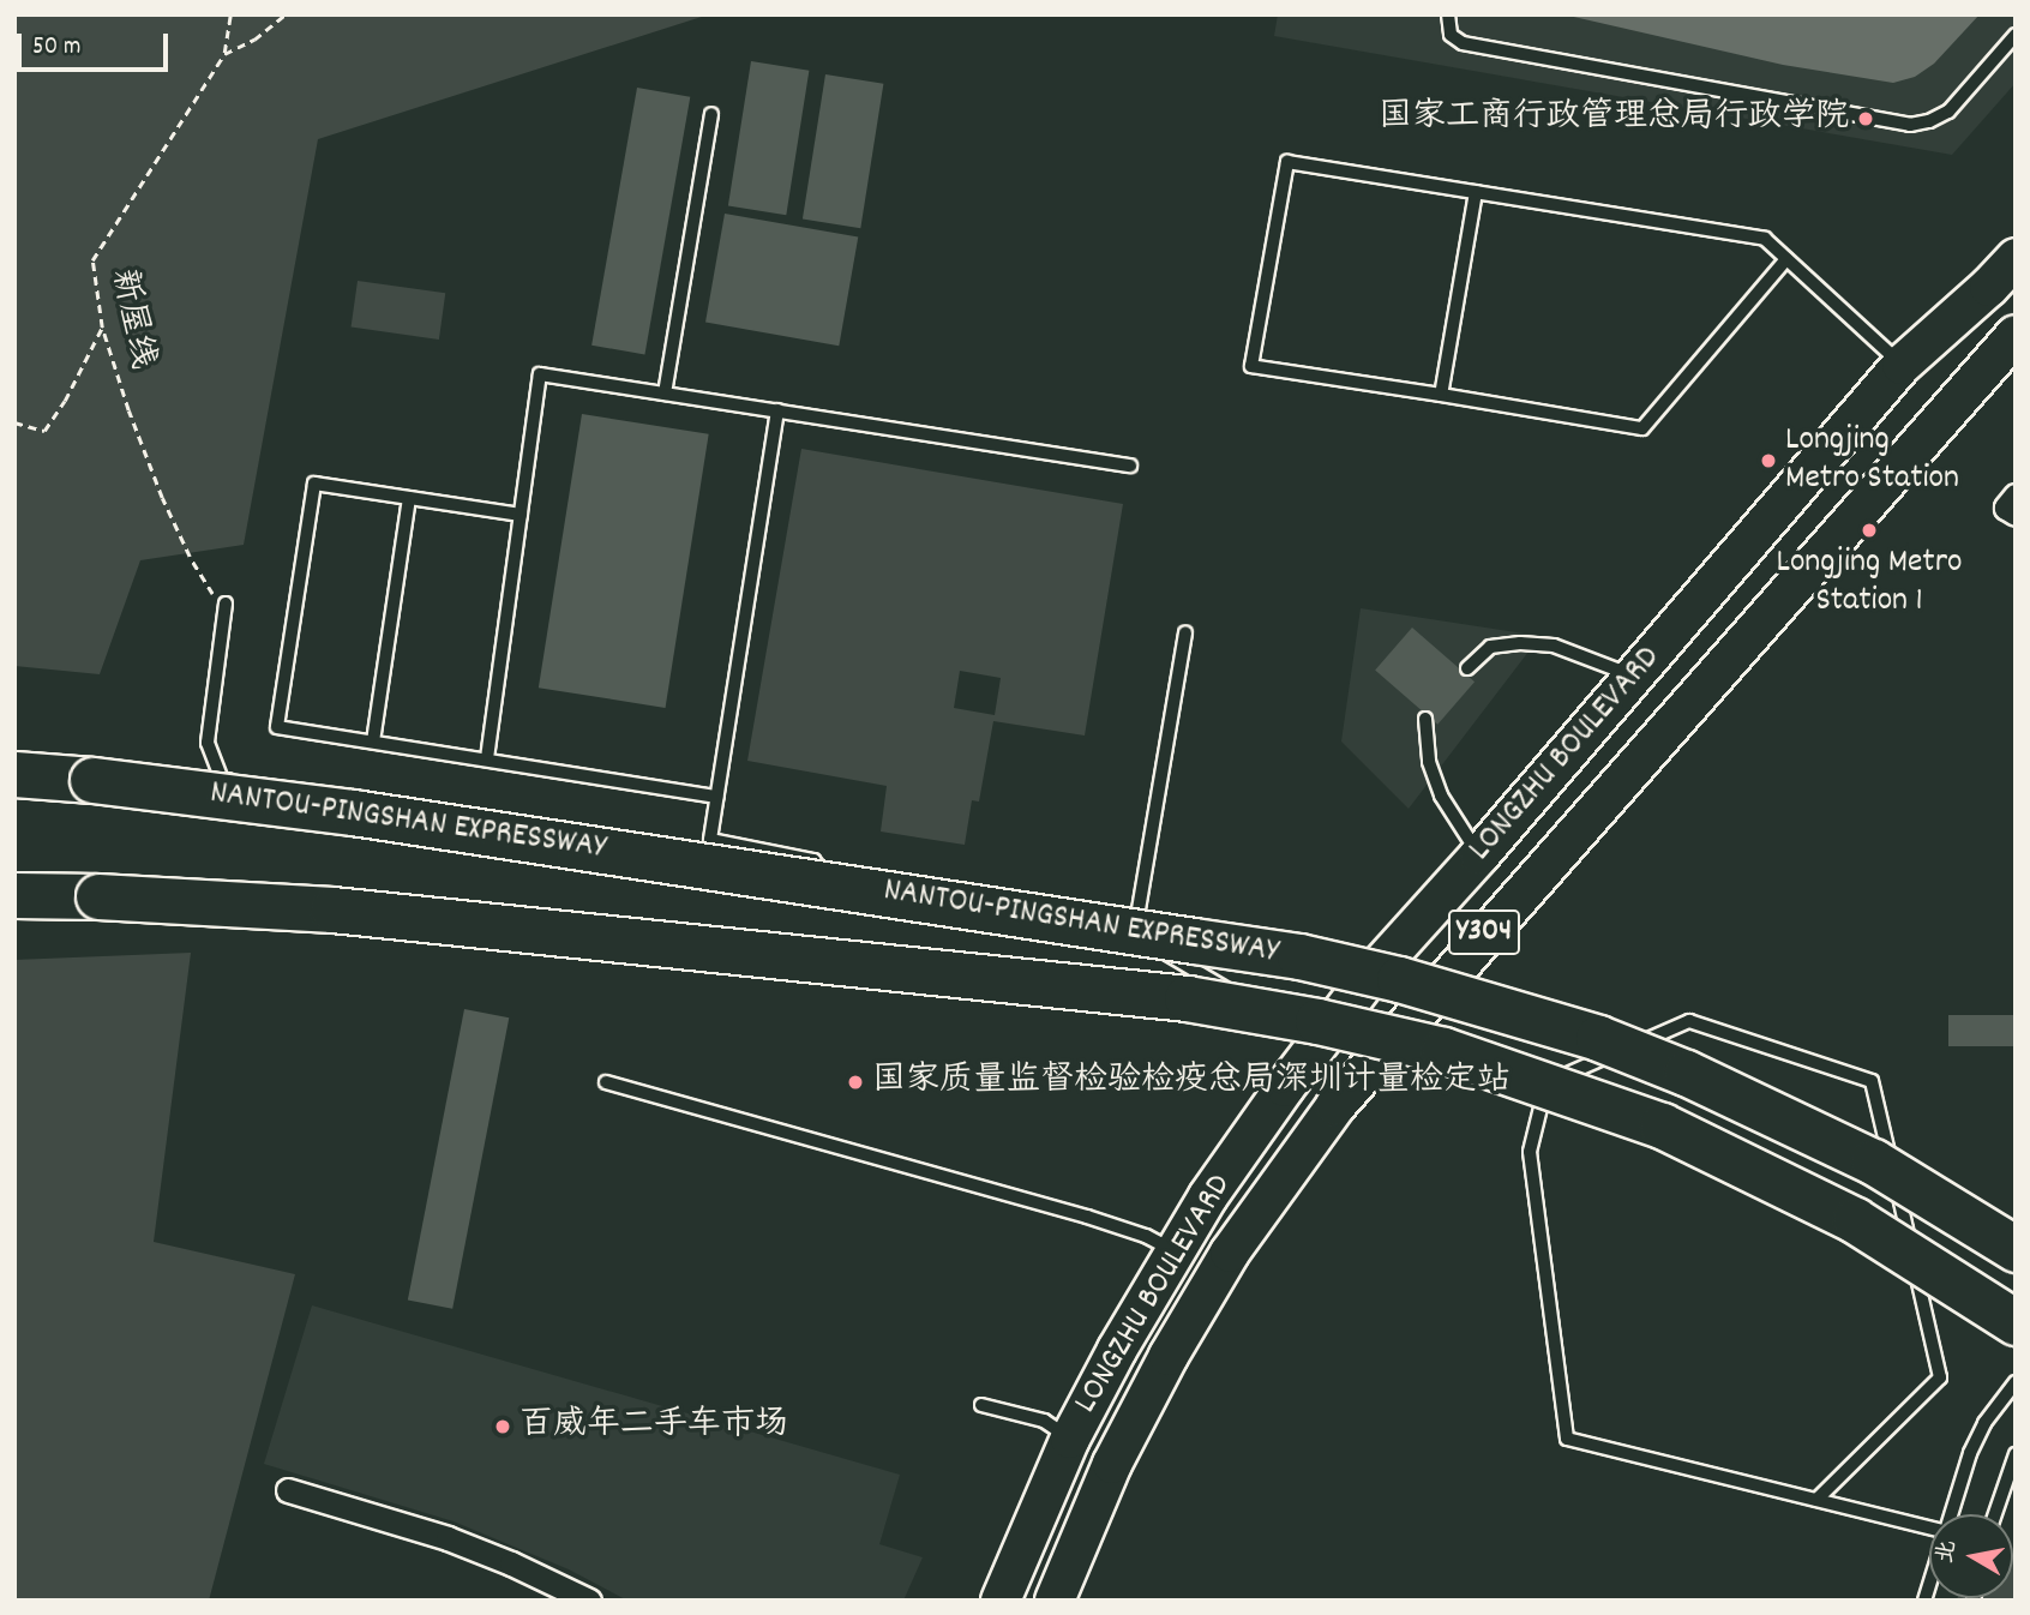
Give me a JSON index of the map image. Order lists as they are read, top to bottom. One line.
{"streets":{"highway":["NANTOU-PINGSHAN EXPRESSWAY"],"main road":["LONGZHU BOULEVARD","Y304"],"path":["新屋线"]},"places":["国家工商行政管理总局行政学院","Longjing Metro Station","Longjing Metro Station 1","国家质量监督检验检疫总局深圳计量检定站","百威年二手车市场"],"scale_bar":"50 m","north":"left"}
